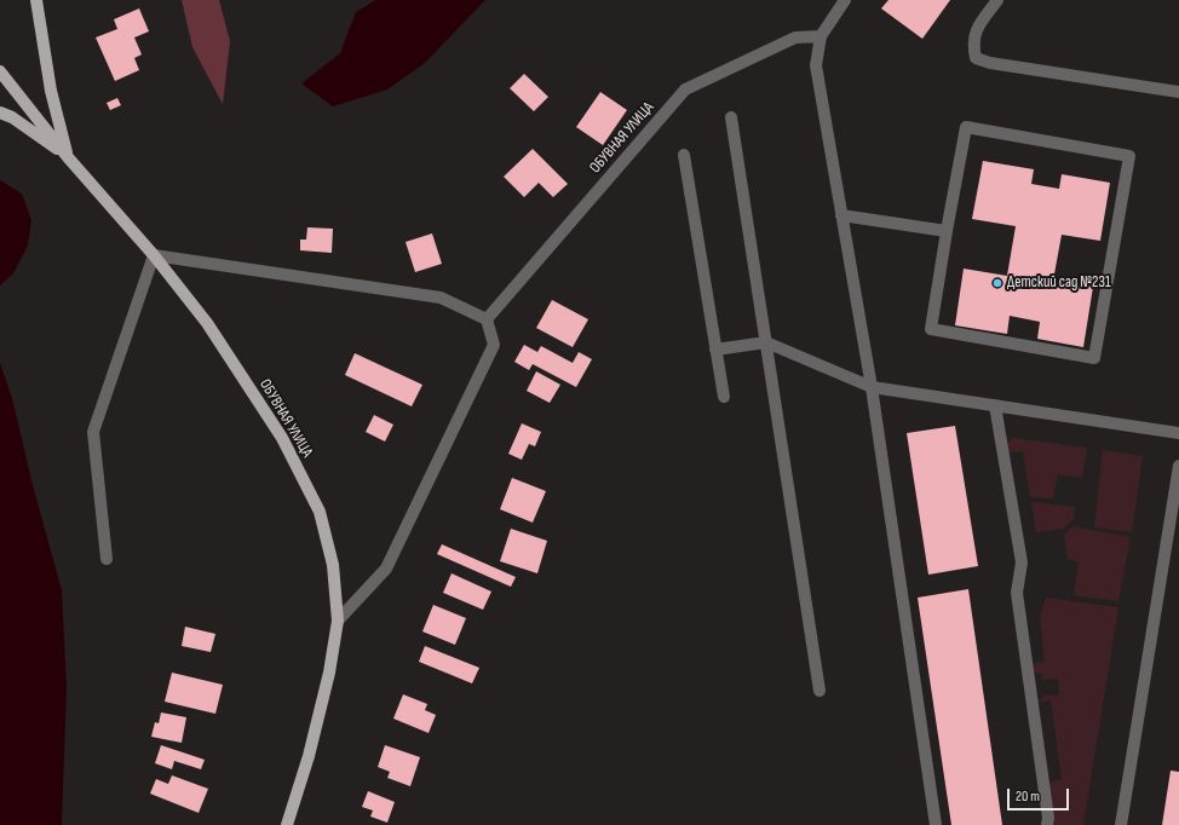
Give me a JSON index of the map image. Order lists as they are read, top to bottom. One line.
{"streets":{"main road":["ОБУВНАЯ УЛИЦА"]},"places":["Детский сад №231"],"scale_bar":"20 m"}
